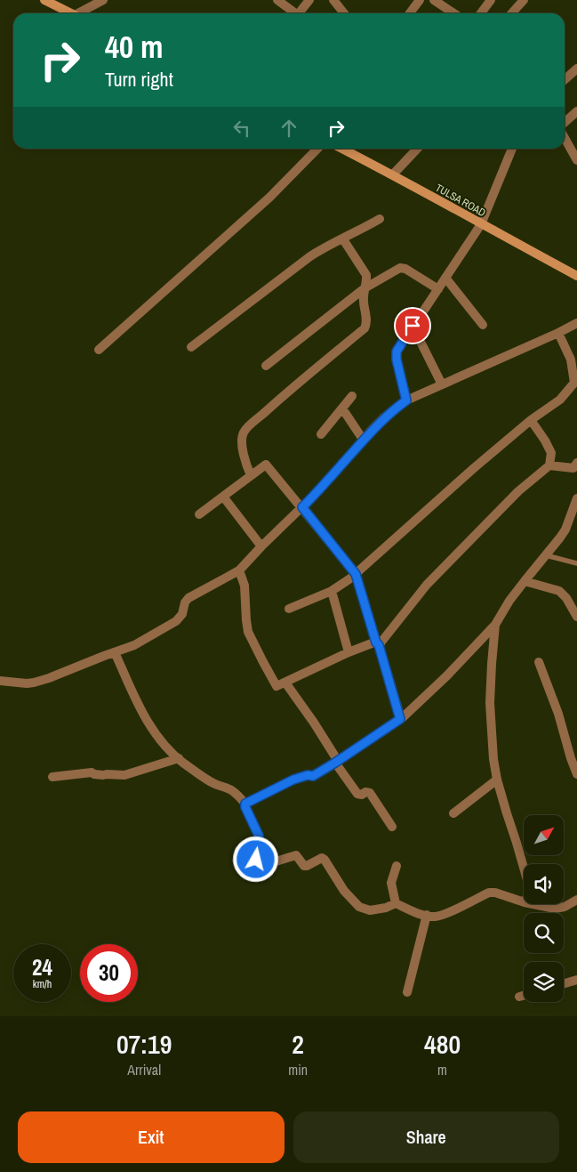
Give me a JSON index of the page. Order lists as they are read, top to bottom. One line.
{"streets":{"main road":["TULSA ROAD"]},"north":"top right","page":{"turn":["40 m","Turn right"],"speed":"24 km/h","limit":"30","eta":["07:19","Arrival","2","min","480","m"],"buttons":["Exit","Share"]}}
